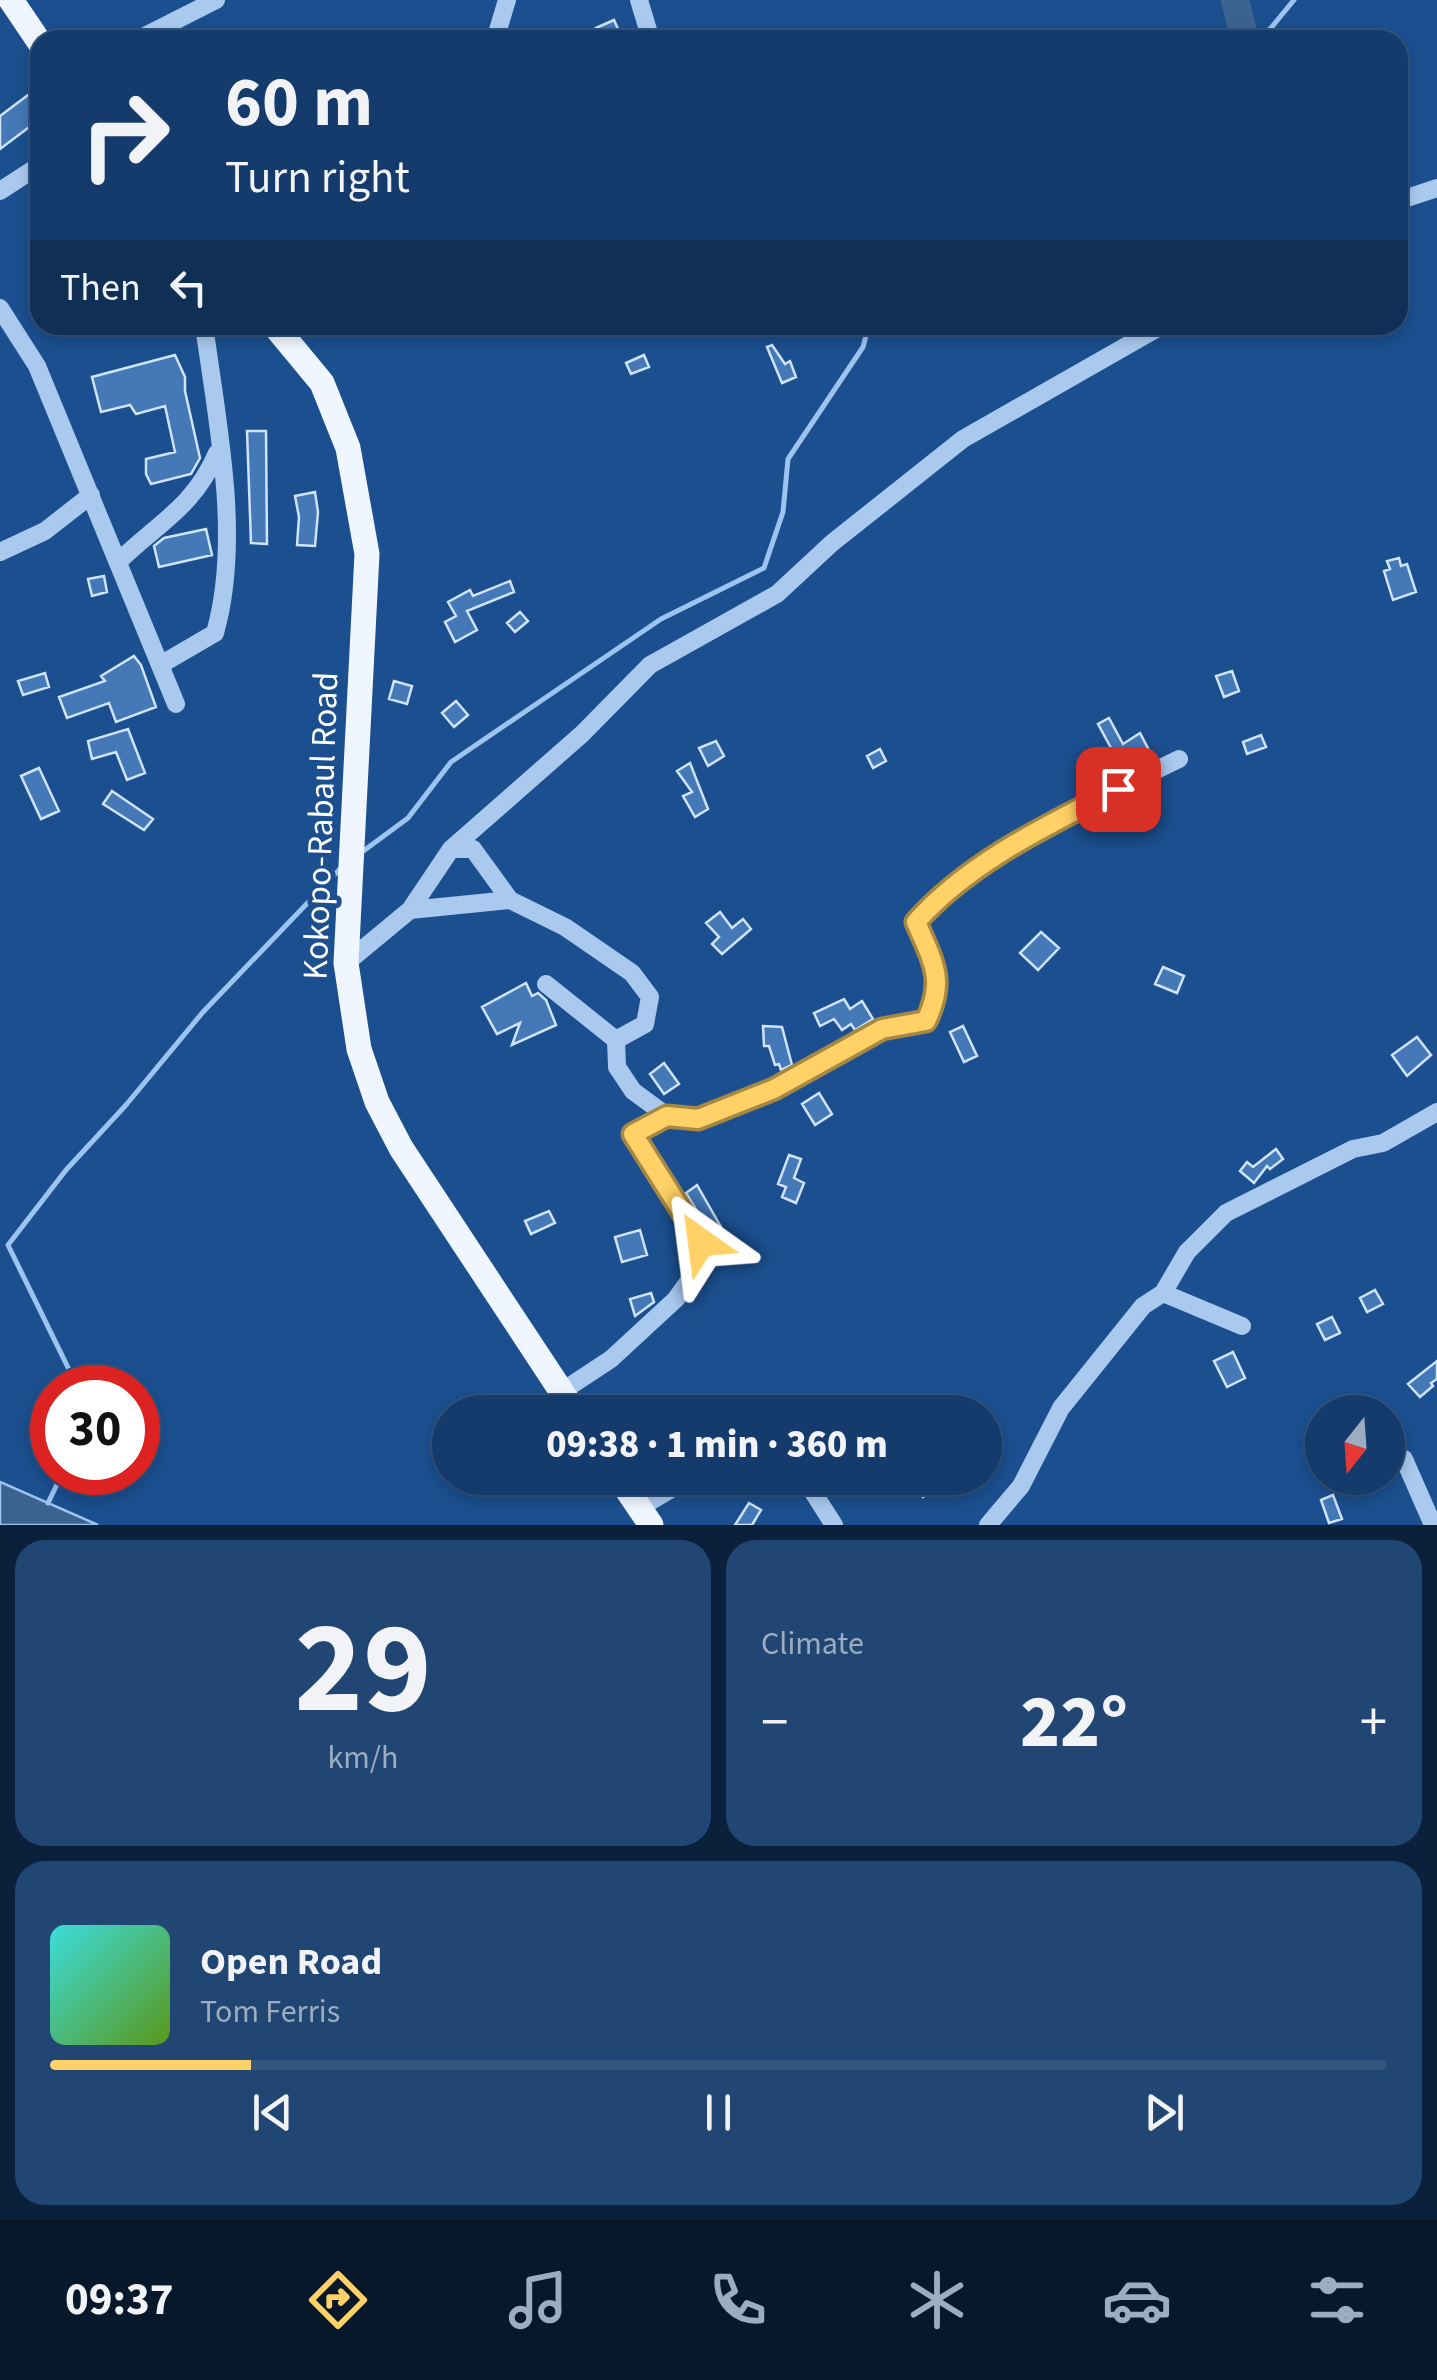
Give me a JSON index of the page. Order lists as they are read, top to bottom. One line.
{"streets":{"main road":["Kokopo-Rabaul Road"]},"north":"bottom","page":{"turn":["60 m","Turn right"],"then":"Then","limit":"30","trip":"09:38 · 1 min · 360 m","tile":[["29","km/h"],"Climate"],"heat":["−","22°","+"],"song":["Open Road","Tom Ferris"],"tabs":"09:37"}}
